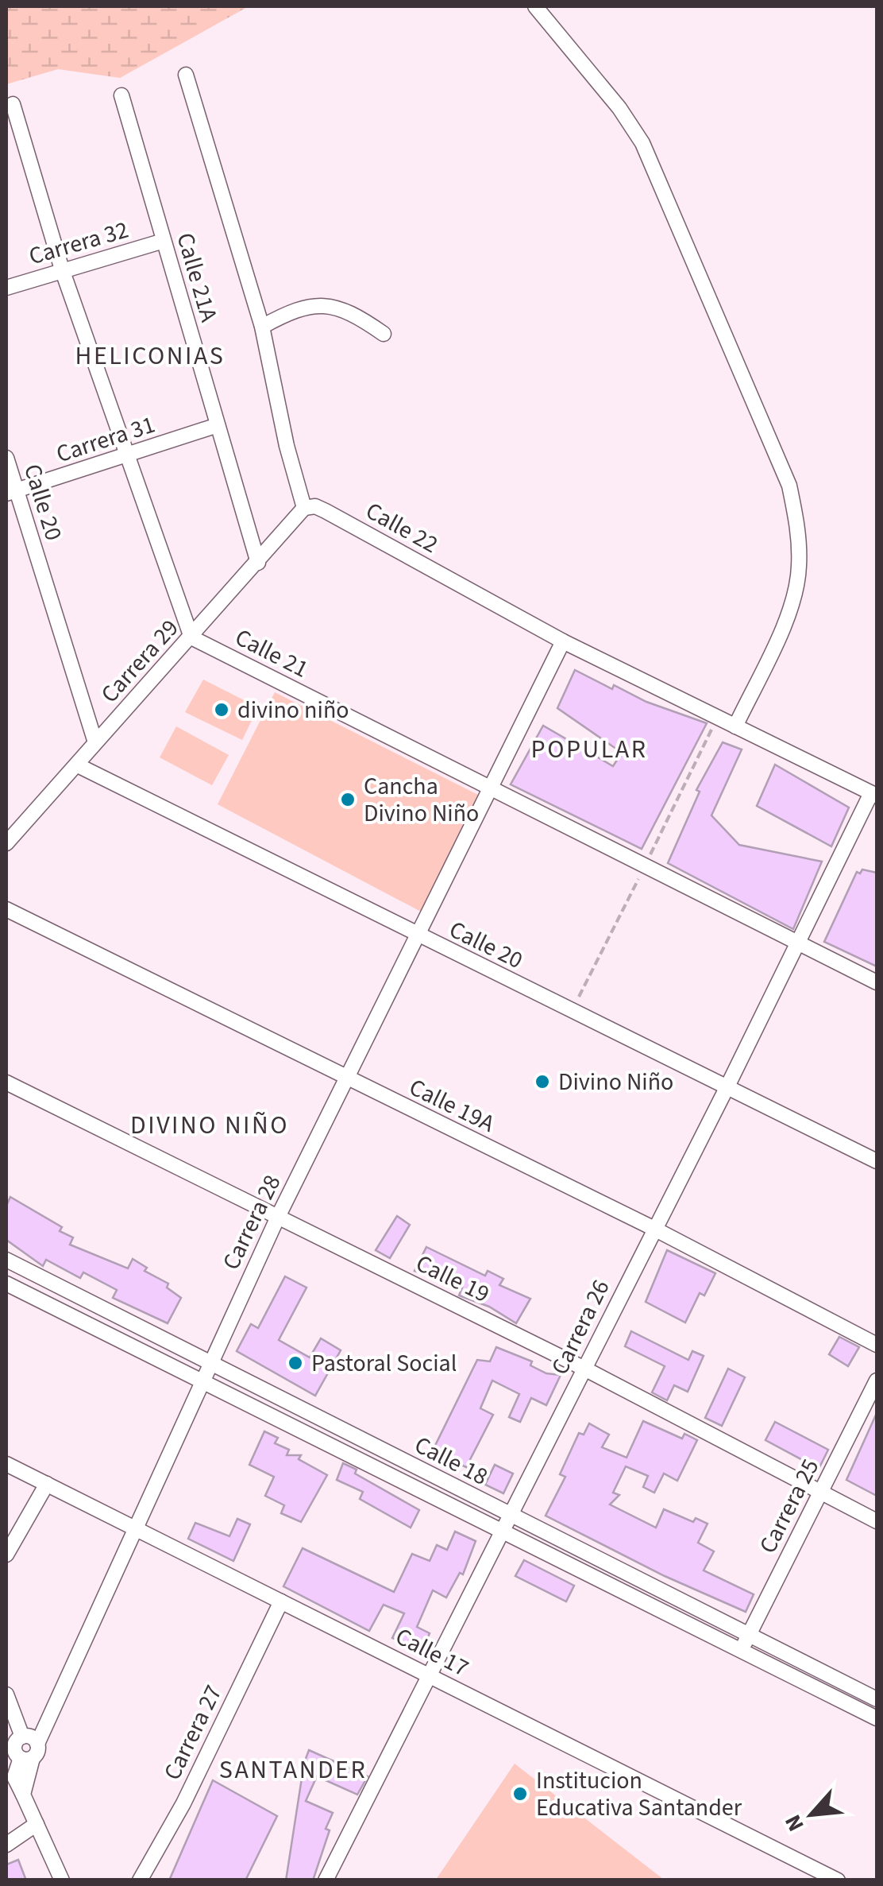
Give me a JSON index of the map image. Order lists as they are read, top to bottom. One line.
{"streets":{"street":["Carrera 32","Calle 21A","Carrera 31","Calle 20","Calle 22","Calle 21","Carrera 29","Calle 19A","Carrera 28","Calle 19","Carrera 26","Calle 18","Carrera 25","Calle 17","Carrera 27"]},"crossings":[["Carrera 32","Calle 21A"],["Calle 21A","Carrera 31"],["Calle 21A","Carrera 29"],["Carrera 31","Calle 20"],["Calle 20","Carrera 29"],["Calle 20","Carrera 28"],["Calle 20","Carrera 26"],["Calle 22","Carrera 29"],["Calle 22","Carrera 28"],["Calle 22","Carrera 26"],["Calle 21","Carrera 29"],["Calle 21","Carrera 28"],["Calle 21","Carrera 26"],["Calle 19A","Carrera 28"],["Calle 19A","Carrera 26"],["Carrera 28","Calle 19"],["Carrera 28","Calle 18"],["Carrera 28","Calle 17"],["Calle 19","Carrera 26"],["Calle 19","Carrera 25"],["Carrera 26","Calle 18"],["Carrera 26","Calle 17"],["Calle 18","Carrera 25"],["Calle 17","Carrera 27"]],"districts":["HELICONIAS","POPULAR","DIVINO NIÑO","SANTANDER"],"places":["divino niño","Cancha Divino Niño","Divino Niño","Pastoral Social","Institucion Educativa Santander"],"north":"bottom left"}
